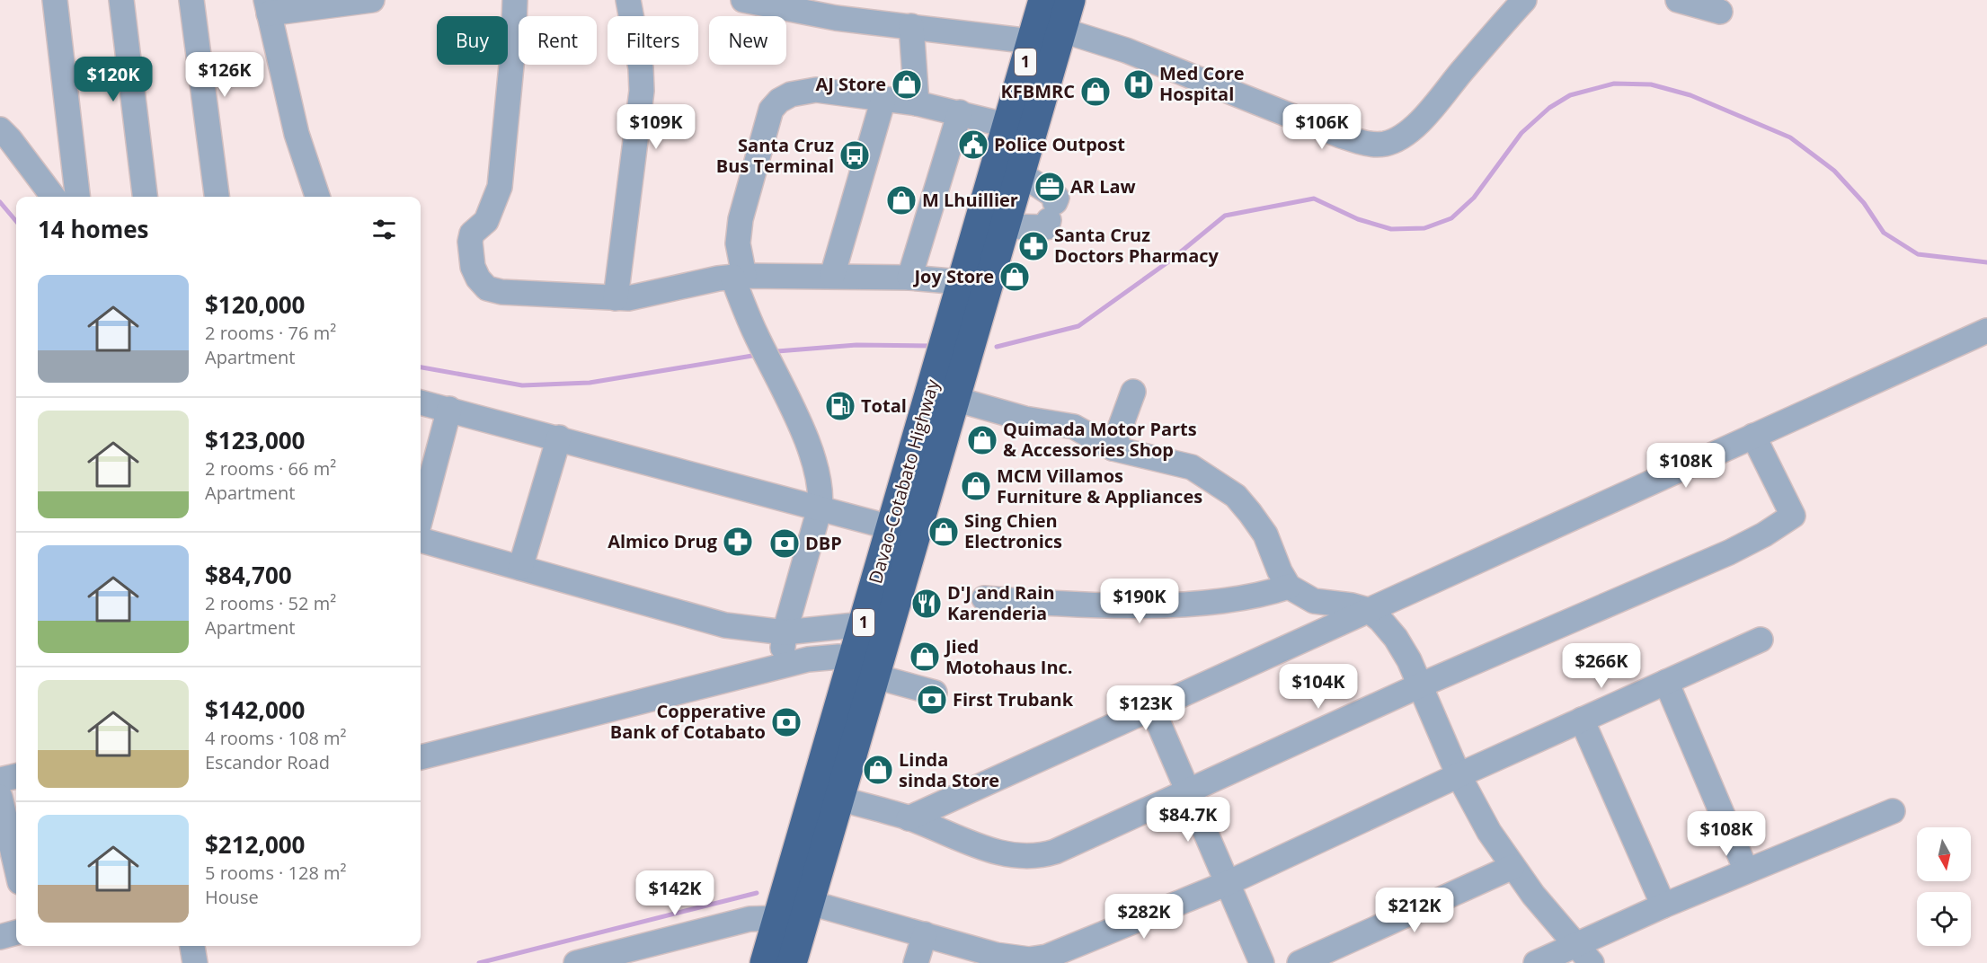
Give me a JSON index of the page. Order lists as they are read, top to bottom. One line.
{"streets":{"highway":["1","Davao-Cotabato Highway"]},"places":{"shop":["AJ Store","KFBMRC","M Lhuillier","Joy Store","Quimada Motor Parts & Accessories Shop","MCM Villamos Furniture & Appliances","Sing Chien Electronics","Jied Motohaus Inc.","Linda sinda Store"],"hospital":["Med Core Hospital"],"public building":["Police Outpost"],"bus stop":["Santa Cruz Bus Terminal"],"office":["AR Law"],"pharmacy":["Santa Cruz Doctors Pharmacy","Almico Drug"],"fuel station":["Total"],"bank":["DBP","First Trubank","Copperative Bank of Cotabato"],"restaurant":["D'J and Rain Karenderia"]},"north":"bottom","page":{"chip":["Buy","Rent","Filters","New"],"price":["$126K","$120K","$109K","$106K","$108K","$190K","$266K","$104K","$123K","$84.7K","$108K","$142K","$212K","$282K"],"heading":"14 homes","list":[{"name":"$120,000","note":"2 rooms · 76 m² · Apartment"},{"name":"$123,000","note":"2 rooms · 66 m² · Apartment"},{"name":"$84,700","note":"2 rooms · 52 m² · Apartment"},{"name":"$142,000","note":"4 rooms · 108 m² · Escandor Road"},{"name":"$212,000","note":"5 rooms · 128 m² · House"}]}}
